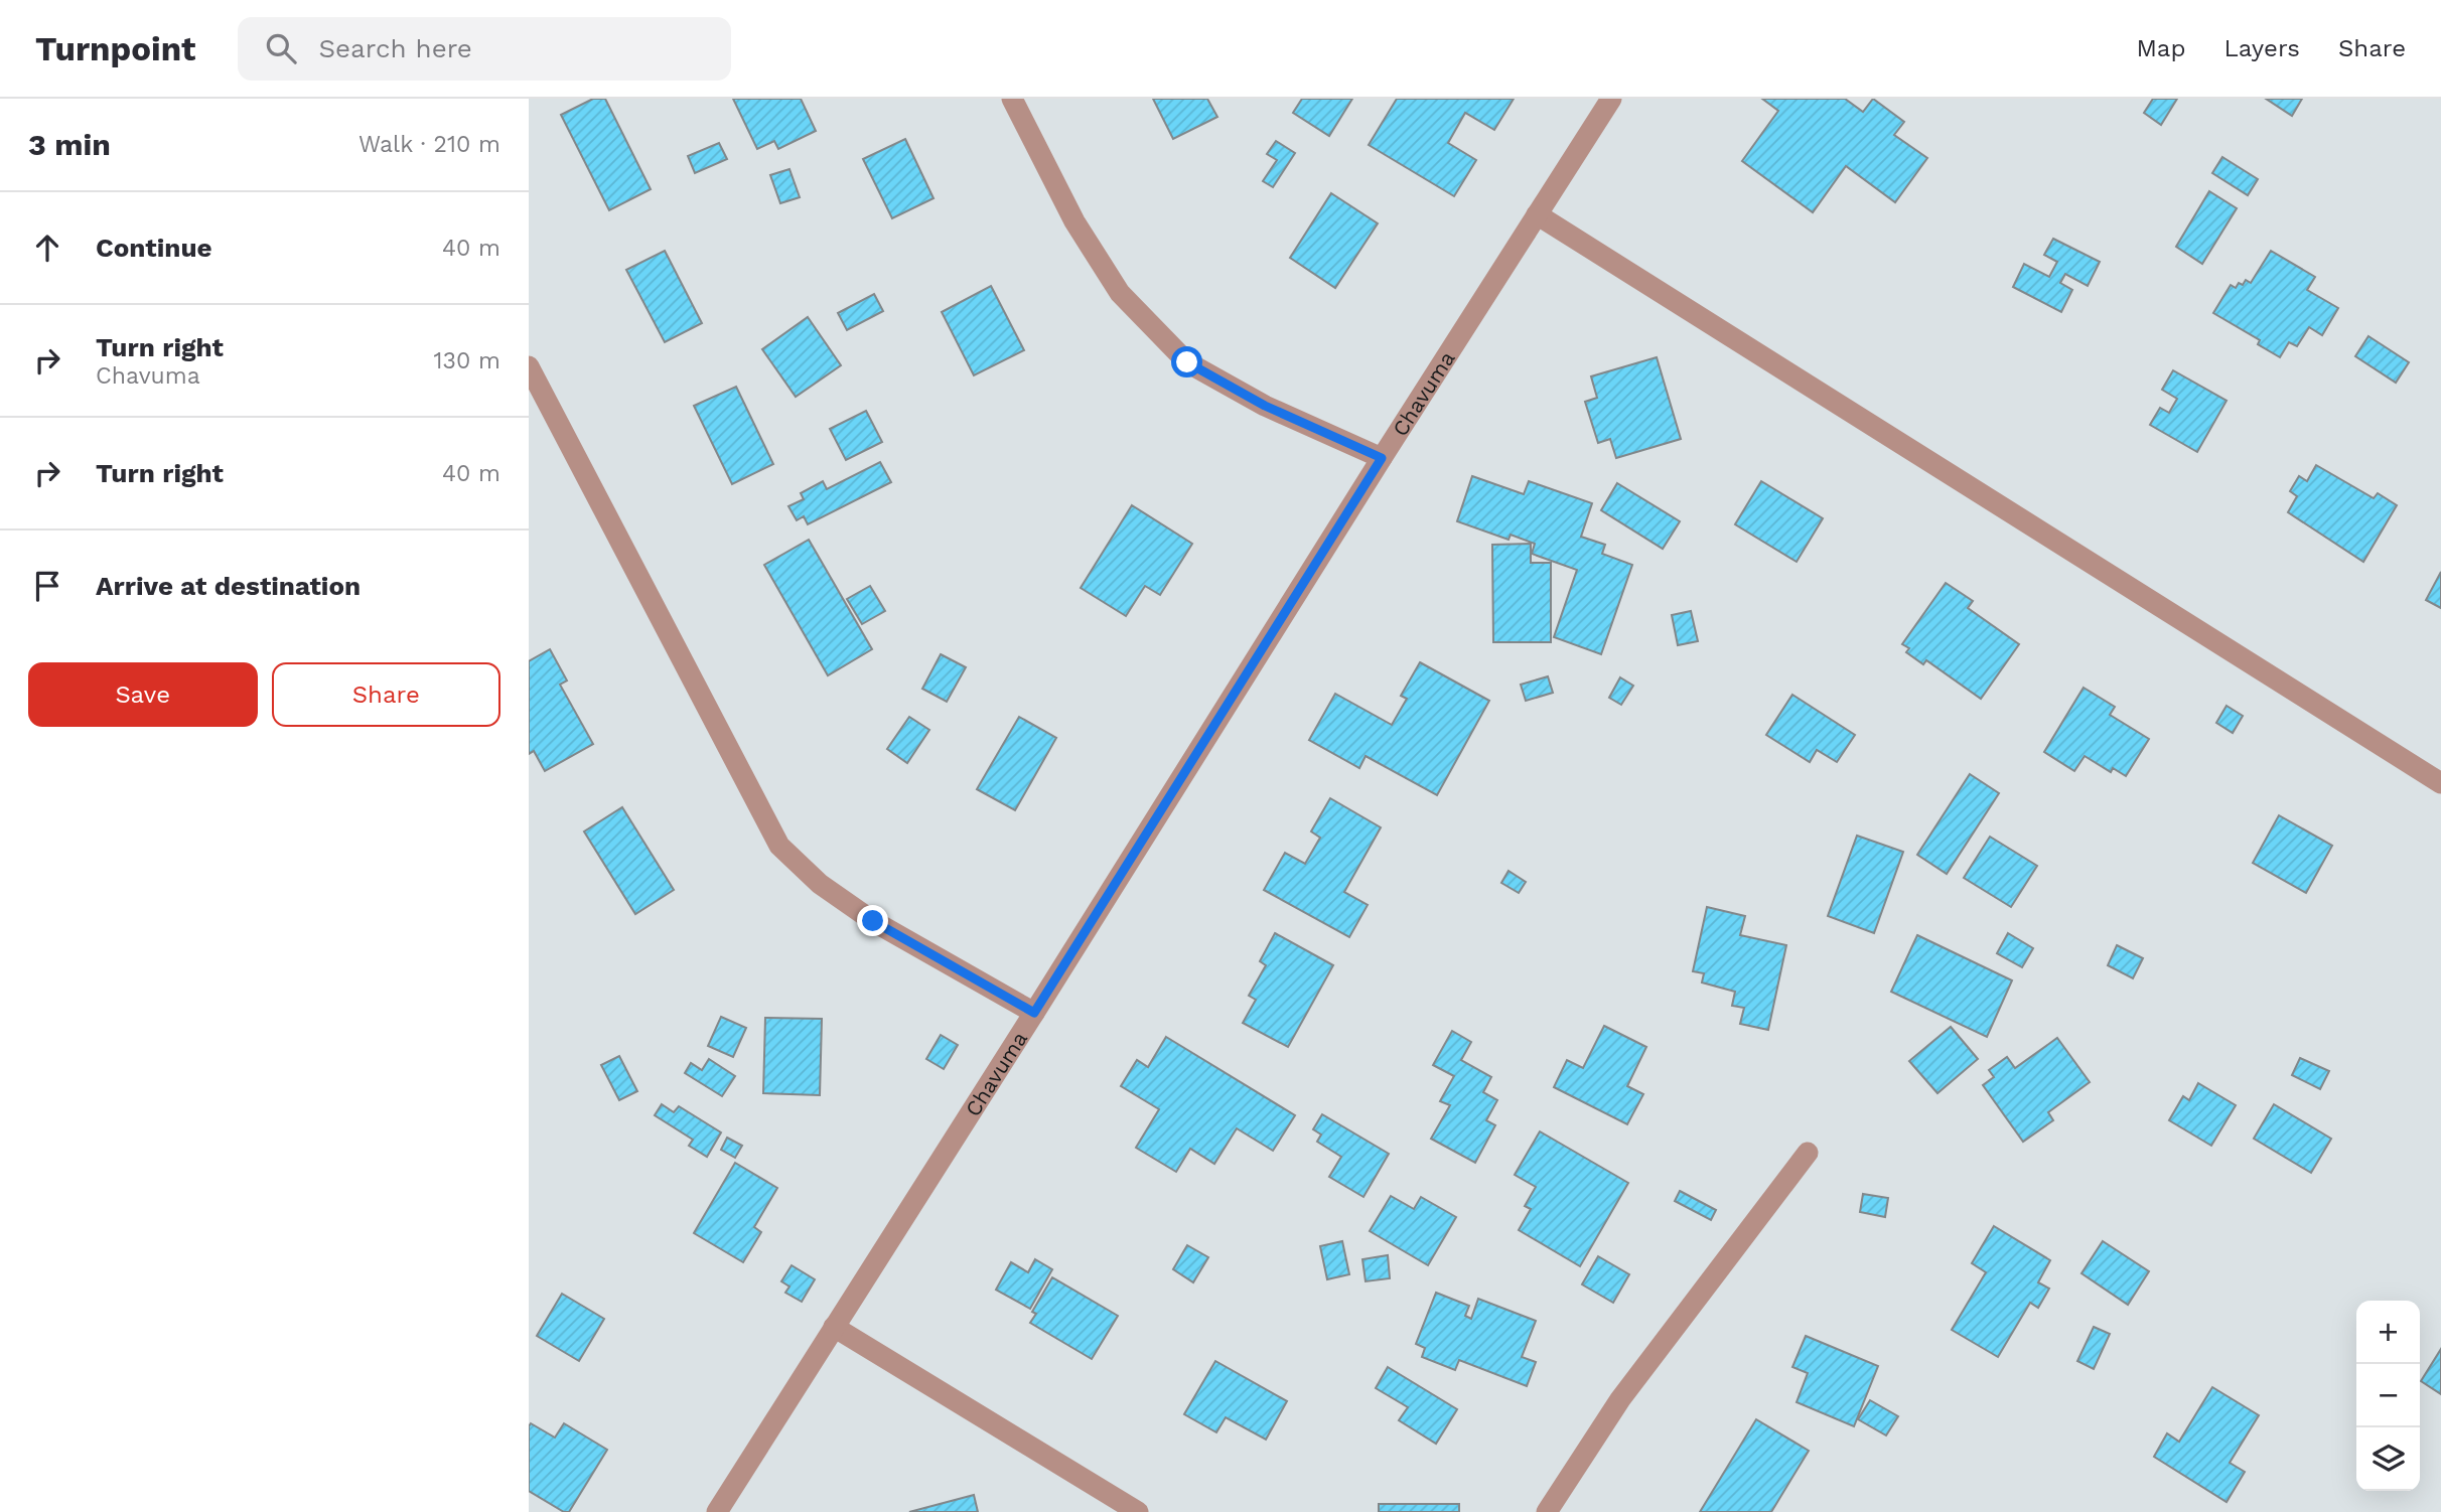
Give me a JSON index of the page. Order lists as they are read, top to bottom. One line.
{"streets":{"street":["Chavuma"]},"page":{"header":"Turnpoint","search":"Search here","nav":["Map","Layers","Share"],"heading":["3 min","Walk · 210 m"],"list":[["Continue","40 m"],["Turn right","Chavuma","130 m"],["Turn right","40 m"],"Arrive at destination"],"buttons":["Save","Share"],"map_buttons":["+","−"]}}
